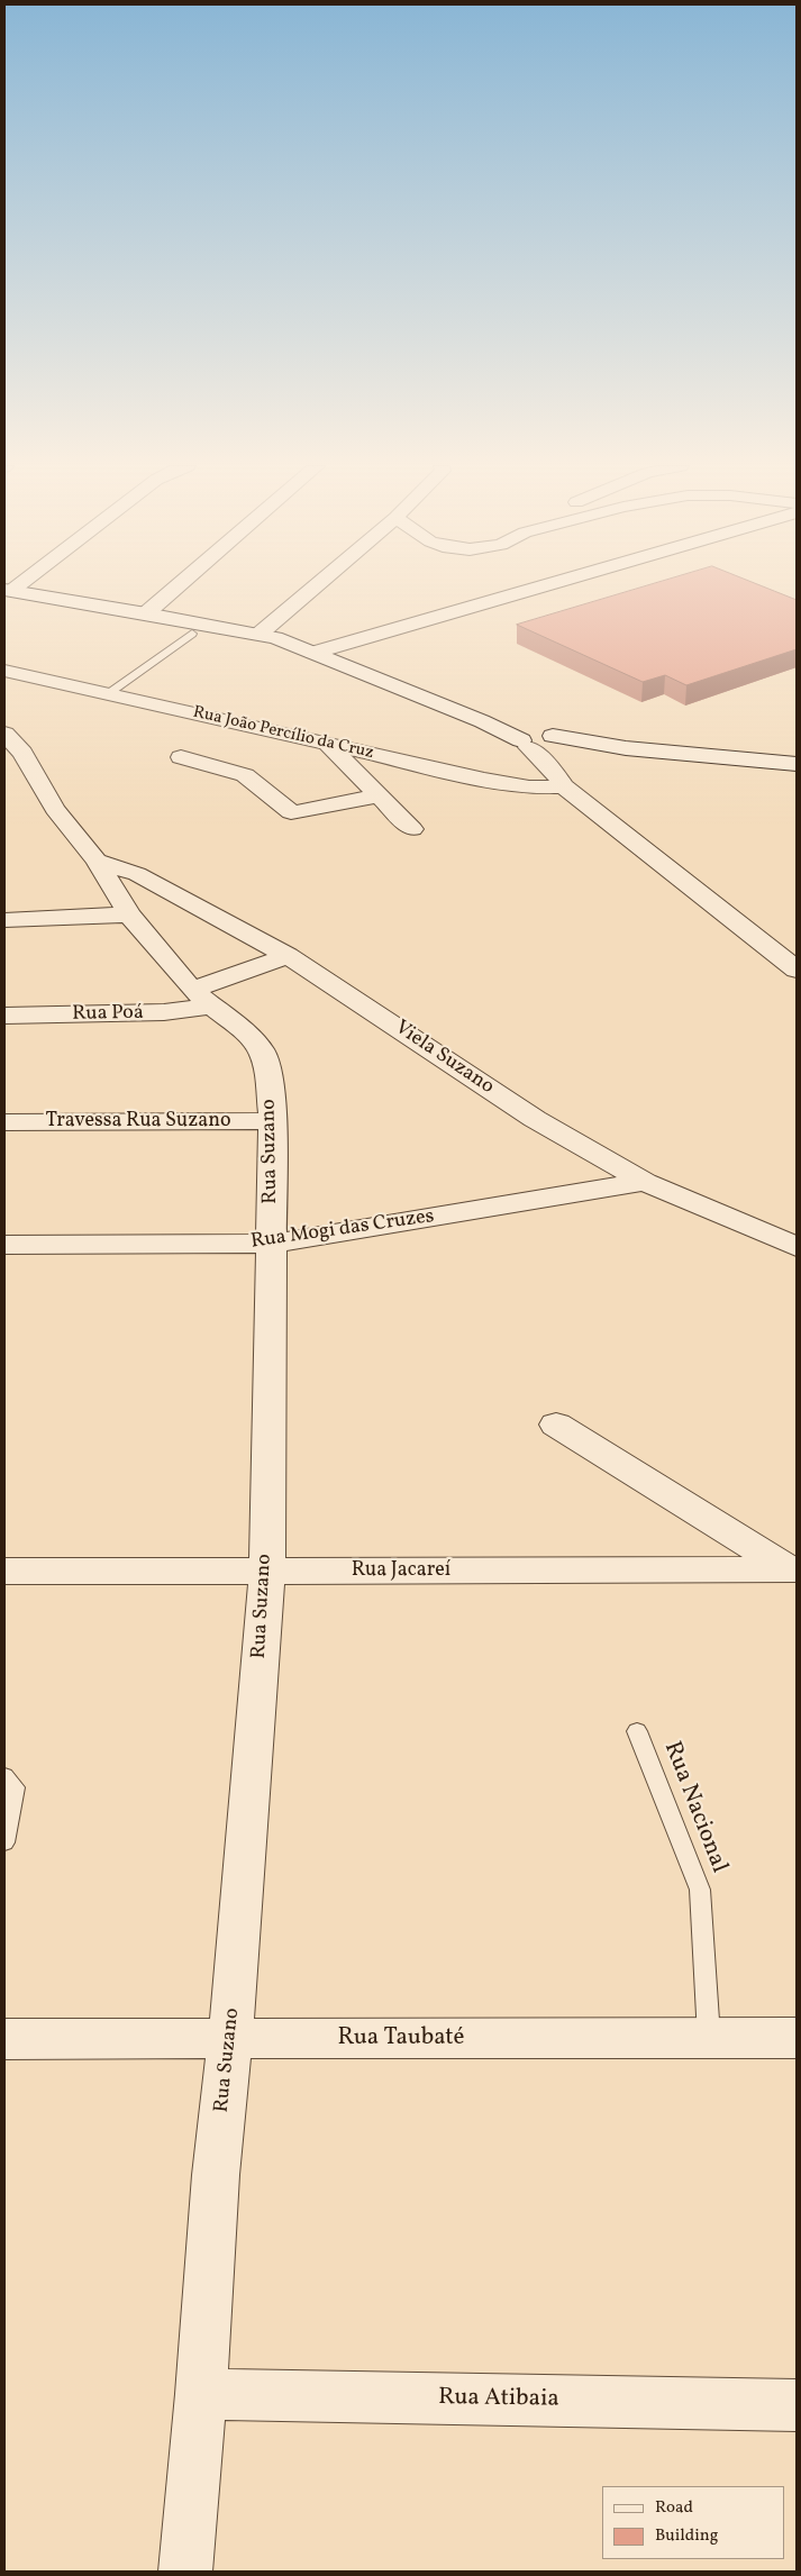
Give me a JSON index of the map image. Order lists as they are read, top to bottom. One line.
{"streets":{"street":["Rua João Percílio da Cruz","Rua Poá","Viela Suzano","Travessa Rua Suzano","Rua Suzano","Rua Mogi das Cruzes","Rua Jacareí","Rua Taubaté","Rua Atibaia"],"lane":["Rua Nacional"]},"crossings":[["Rua Poá","Viela Suzano"],["Rua Poá","Rua Suzano"],["Viela Suzano","Rua Suzano"],["Viela Suzano","Rua Mogi das Cruzes"],["Travessa Rua Suzano","Rua Suzano"],["Rua Suzano","Rua Mogi das Cruzes"],["Rua Suzano","Rua Jacareí"],["Rua Suzano","Rua Taubaté"],["Rua Suzano","Rua Atibaia"],["Rua Nacional","Rua Taubaté"]],"legend":["Road","Building"]}
